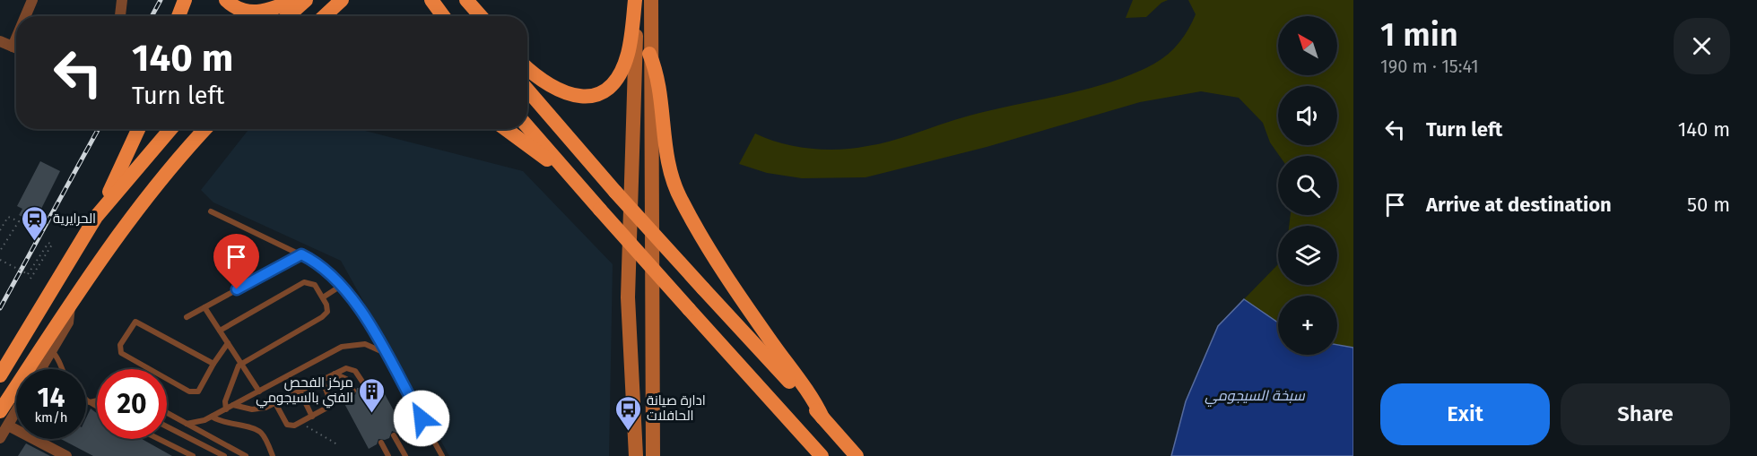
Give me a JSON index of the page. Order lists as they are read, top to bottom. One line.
{"water":["سبخة السيجومي"],"places":{"station":["الحرايرية"],"building":["مركز الفحص الفني بالسيجومي"],"bus stop":["ادارة صيانة الحافلات"]},"north":"top left","page":{"heading":["1 min","190 m · 15:41"],"map_buttons":"+","turn":["140 m","Turn left"],"list":[{"name":"Turn left","value":"140 m"},{"name":"Arrive at destination","value":"50 m"}],"speed":"14 km/h","limit":"20","buttons":["Exit","Share"]}}
